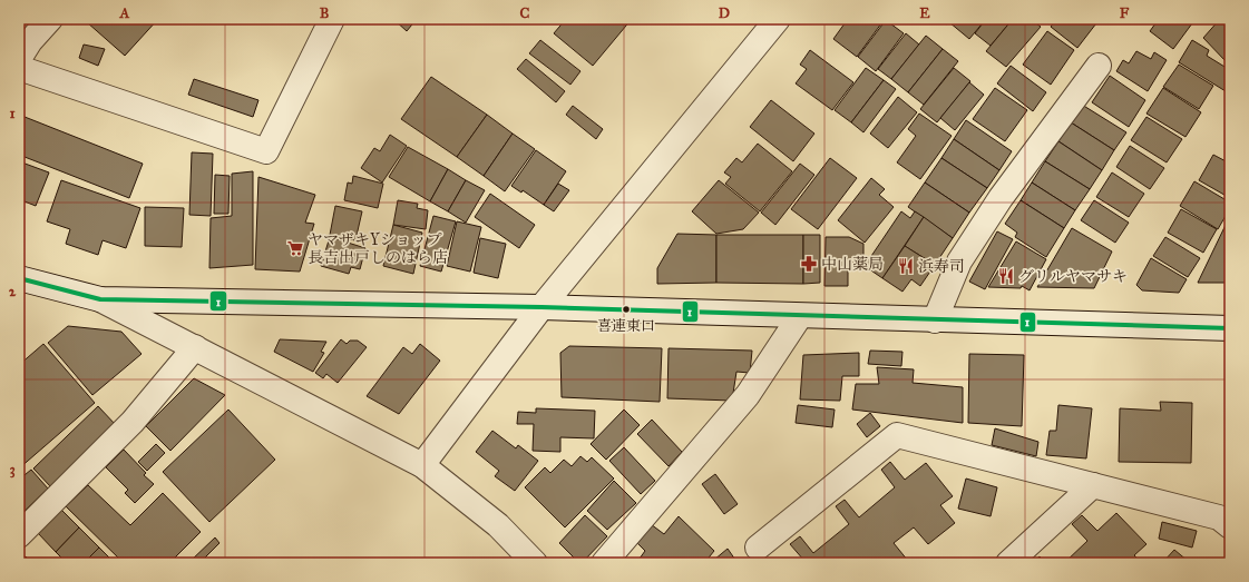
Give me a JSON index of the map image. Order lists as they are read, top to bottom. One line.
{"places":{"supermarket":["ヤマザキYショップ 長吉出戸しのはら店"],"pharmacy":["中山薬局"],"restaurant":["浜寿司","グリルヤマサキ"],"other":["喜連東口"]},"lines":["transit line 1"],"grid":{"columns":["A","B","C","D","E","F"],"rows":["1","2","3"]}}
